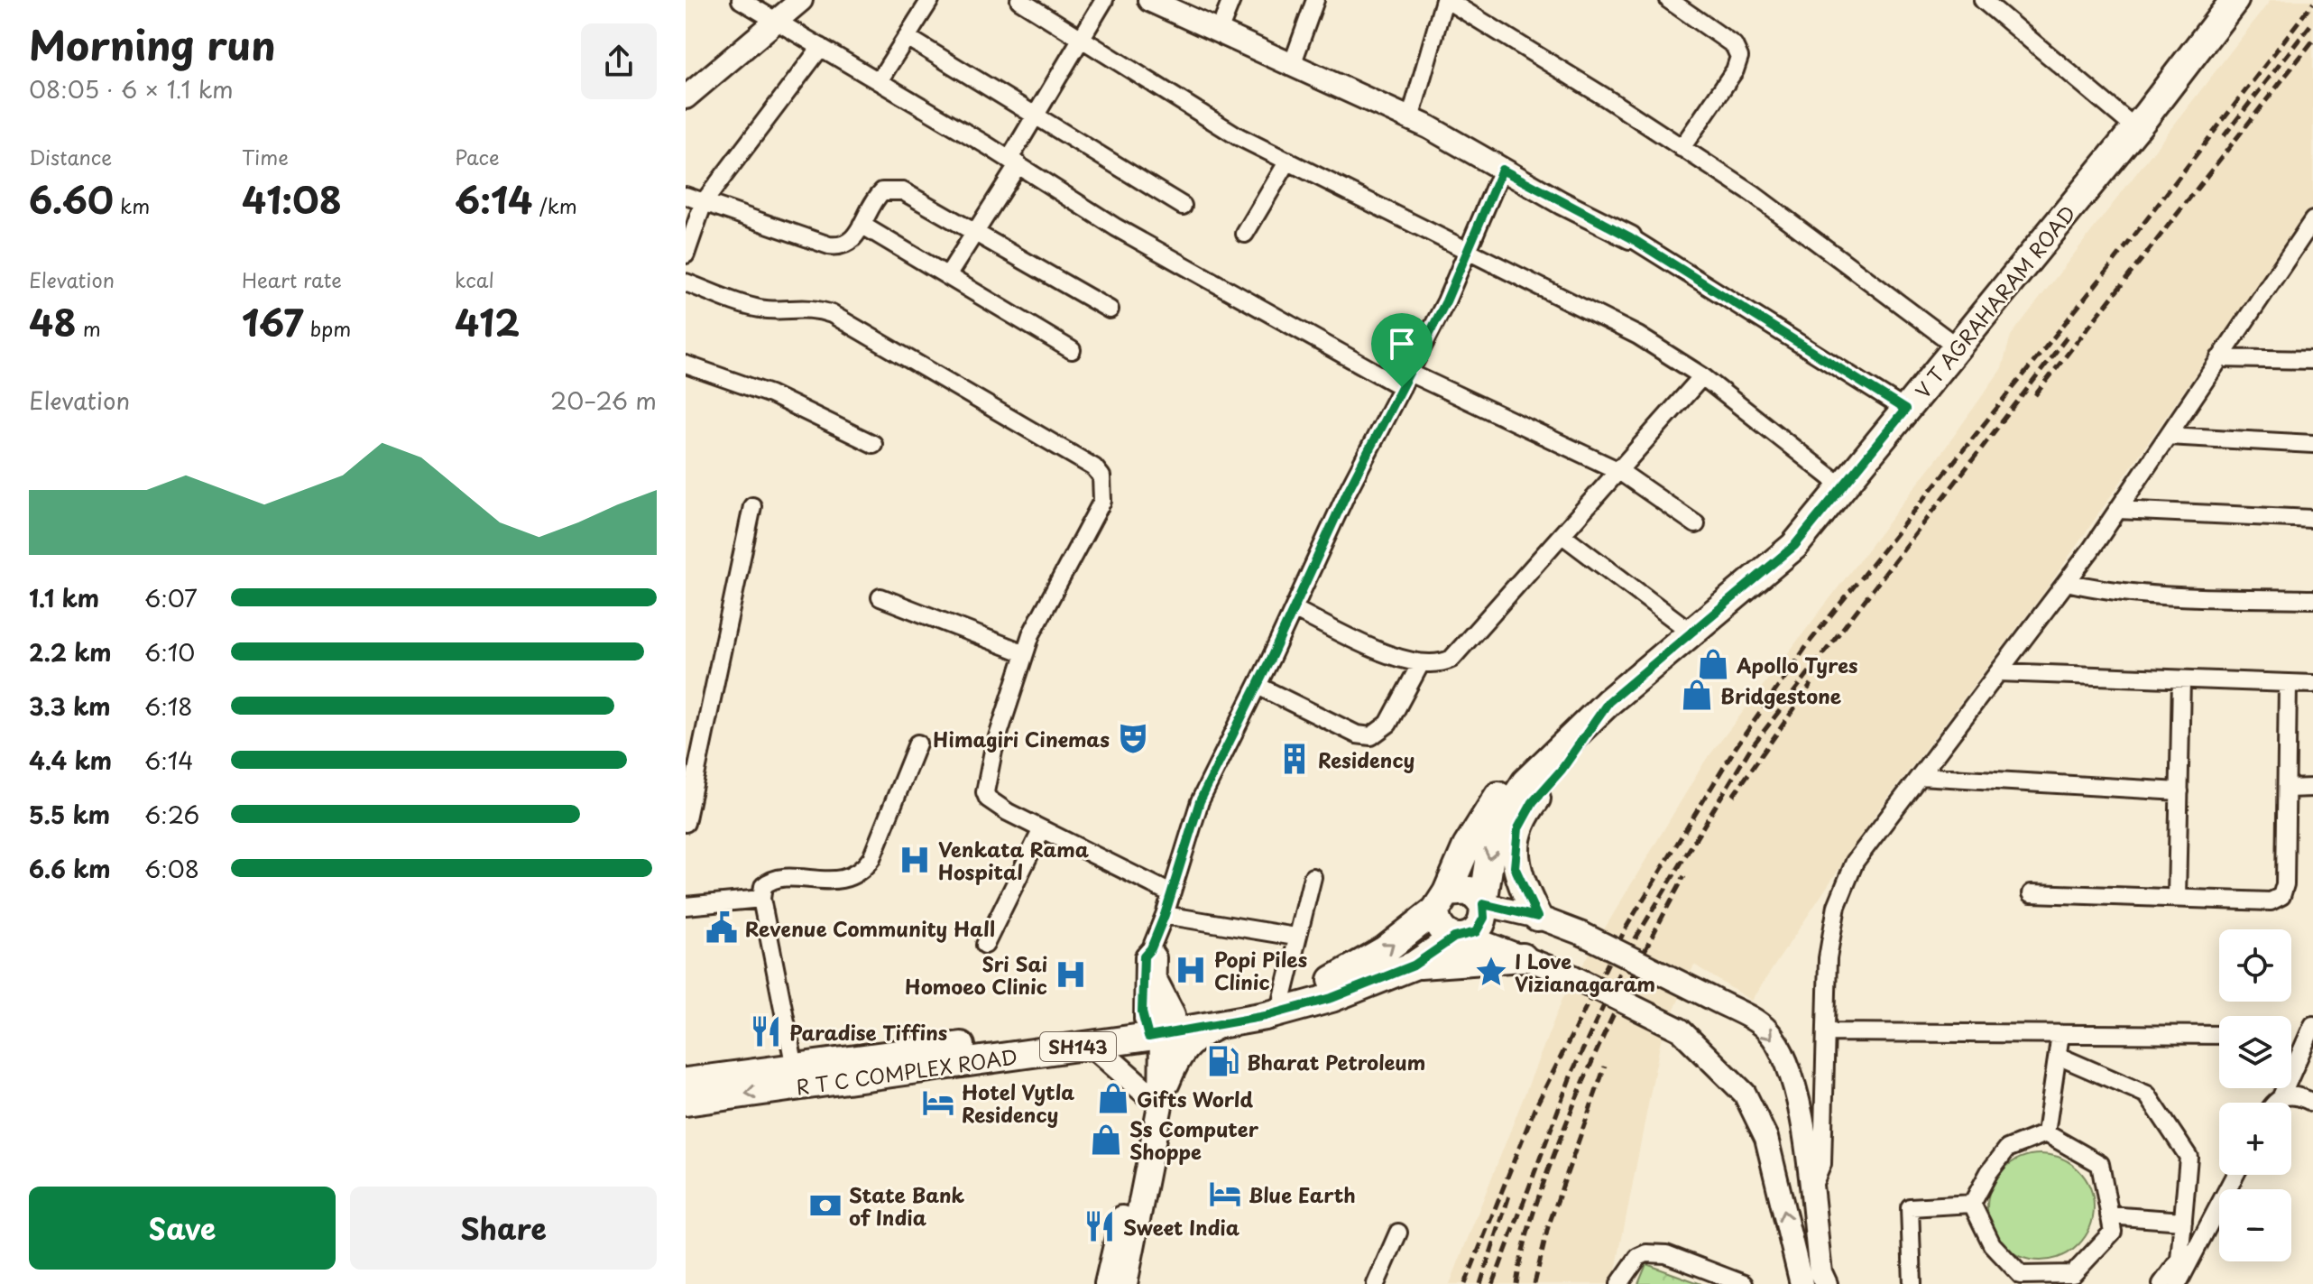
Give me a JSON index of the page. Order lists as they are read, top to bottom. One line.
{"streets":{"main road":["V T AGRAHARAM ROAD","SH143","R T C COMPLEX ROAD"]},"crossings":[["SH143","R T C COMPLEX ROAD"]],"places":{"shop":["Apollo Tyres","Bridgestone","Gifts World","Ss Computer Shoppe"],"theatre":["Himagiri Cinemas"],"building":["Residency"],"hospital":["Venkata Rama Hospital","Popi Piles Clinic","Sri Sai Homoeo Clinic"],"public building":["Revenue Community Hall"],"place":["I Love Vizianagaram"],"restaurant":["Paradise Tiffins","Sweet India"],"fuel station":["Bharat Petroleum"],"hotel":["Hotel Vytla Residency","Blue Earth"],"bank":["State Bank of India"]},"page":{"heading":["Morning run","08:05 · 6 × 1.1 km"],"stats":[["Distance","6.60 km"],["Time","41:08"],["Pace","6:14 /km"],["Elevation","48 m"],["Heart rate","167 bpm"],["kcal","412"]],"chart":["Elevation","20–26 m"],"list":[{"name":"1.1 km","note":"6:07"},{"name":"2.2 km","note":"6:10"},{"name":"3.3 km","note":"6:18"},{"name":"4.4 km","note":"6:14"},{"name":"5.5 km","note":"6:26"},{"name":"6.6 km","note":"6:08"}],"map_buttons":["+","−"],"buttons":["Save","Share"]}}
